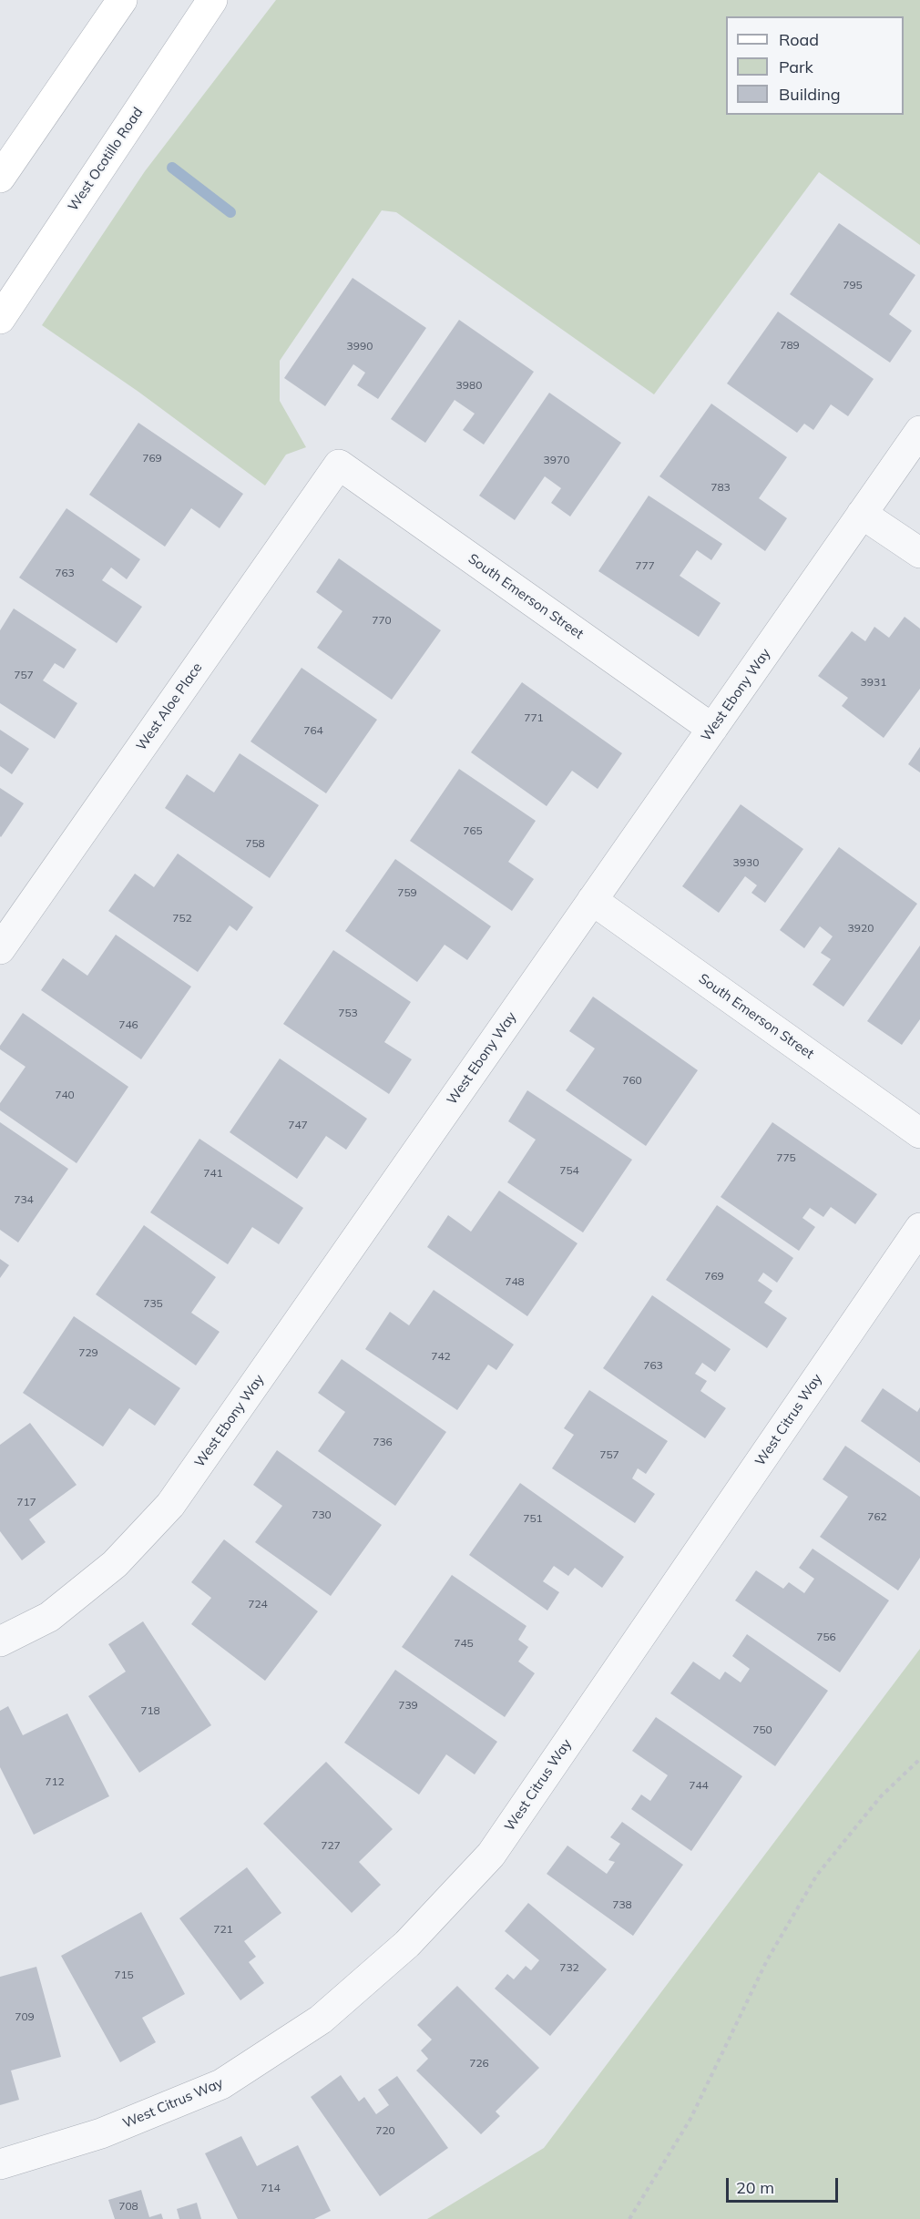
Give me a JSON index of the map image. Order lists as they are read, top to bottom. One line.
{"streets":{"main road":["West Ocotillo Road"],"street":["South Emerson Street","West Ebony Way","West Aloe Place","West Citrus Way"]},"crossings":[["South Emerson Street","West Ebony Way"],["South Emerson Street","West Aloe Place"]],"house_numbers":["795","789","3990","3980","769","3970","783","777","763","770","757","3931","771","764","765","758","3930","759","752","3920","753","746","760","740","747","775","754","741","734","769","748","735","729","742","763","736","757","717","730","762","751","724","756","745","739","718","750","712","744","727","738","721","732","715","709","726","720","714","708"],"legend":["Road","Park","Building"],"scale_bar":"20 m"}
